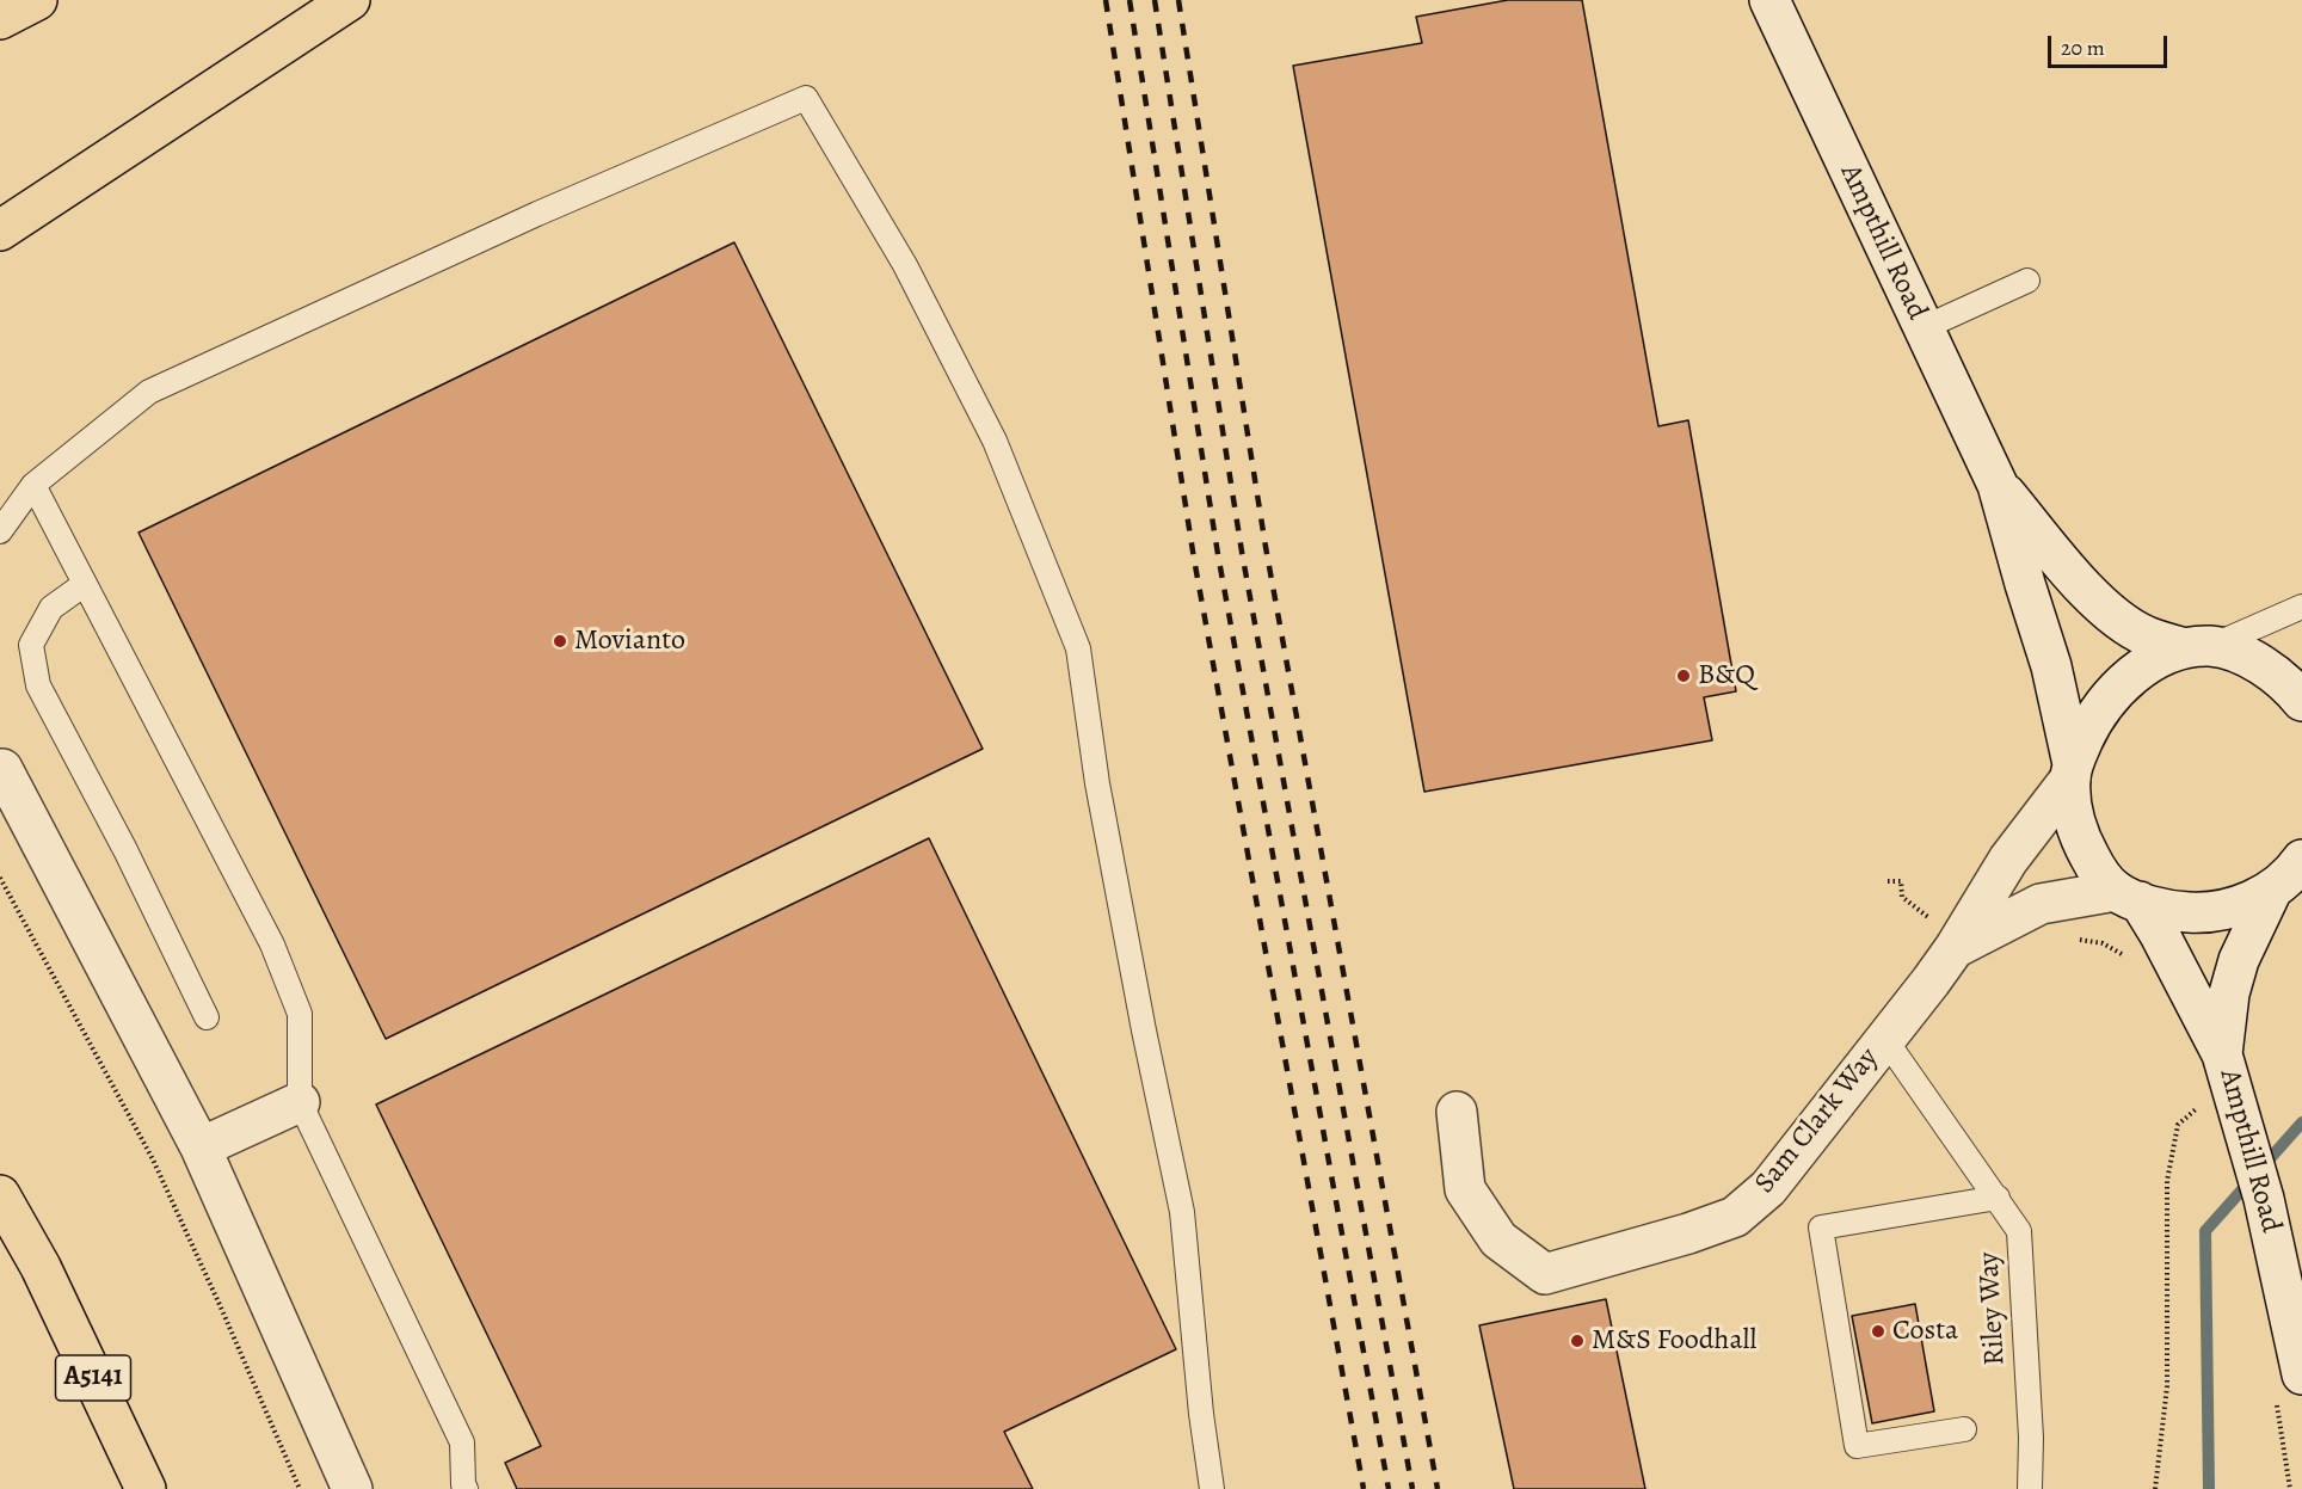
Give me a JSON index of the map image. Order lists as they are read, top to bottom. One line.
{"streets":{"main road":["Ampthill Road","Sam Clark Way","A5141"],"lane":["Riley Way"]},"crossings":[["Ampthill Road","Sam Clark Way"],["Sam Clark Way","Riley Way"]],"places":["Movianto","B&Q","Costa","M&S Foodhall"],"scale_bar":"20 m"}
